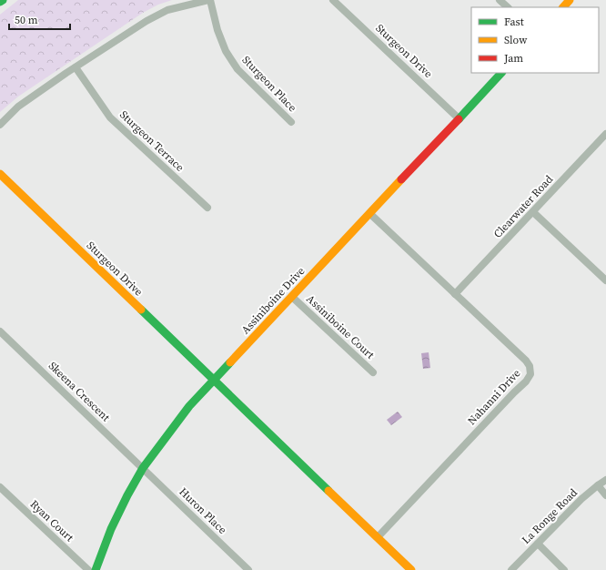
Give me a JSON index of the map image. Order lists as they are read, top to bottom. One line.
{"streets":{"street":["Sturgeon Drive","Sturgeon Place","Sturgeon Terrace","Clearwater Road","Assiniboine Drive","Assiniboine Court","Skeena Crescent","Nahanni Drive","Huron Place","La Ronge Road","Ryan Court"]},"crossings":[["Sturgeon Drive","Assiniboine Drive"],["Clearwater Road","Nahanni Drive"],["Assiniboine Drive","Assiniboine Court"],["Assiniboine Drive","Skeena Crescent"],["Assiniboine Drive","Nahanni Drive"],["Assiniboine Drive","Huron Place"],["Skeena Crescent","Huron Place"]],"legend":["Fast","Slow","Jam"],"scale_bar":"50 m"}
